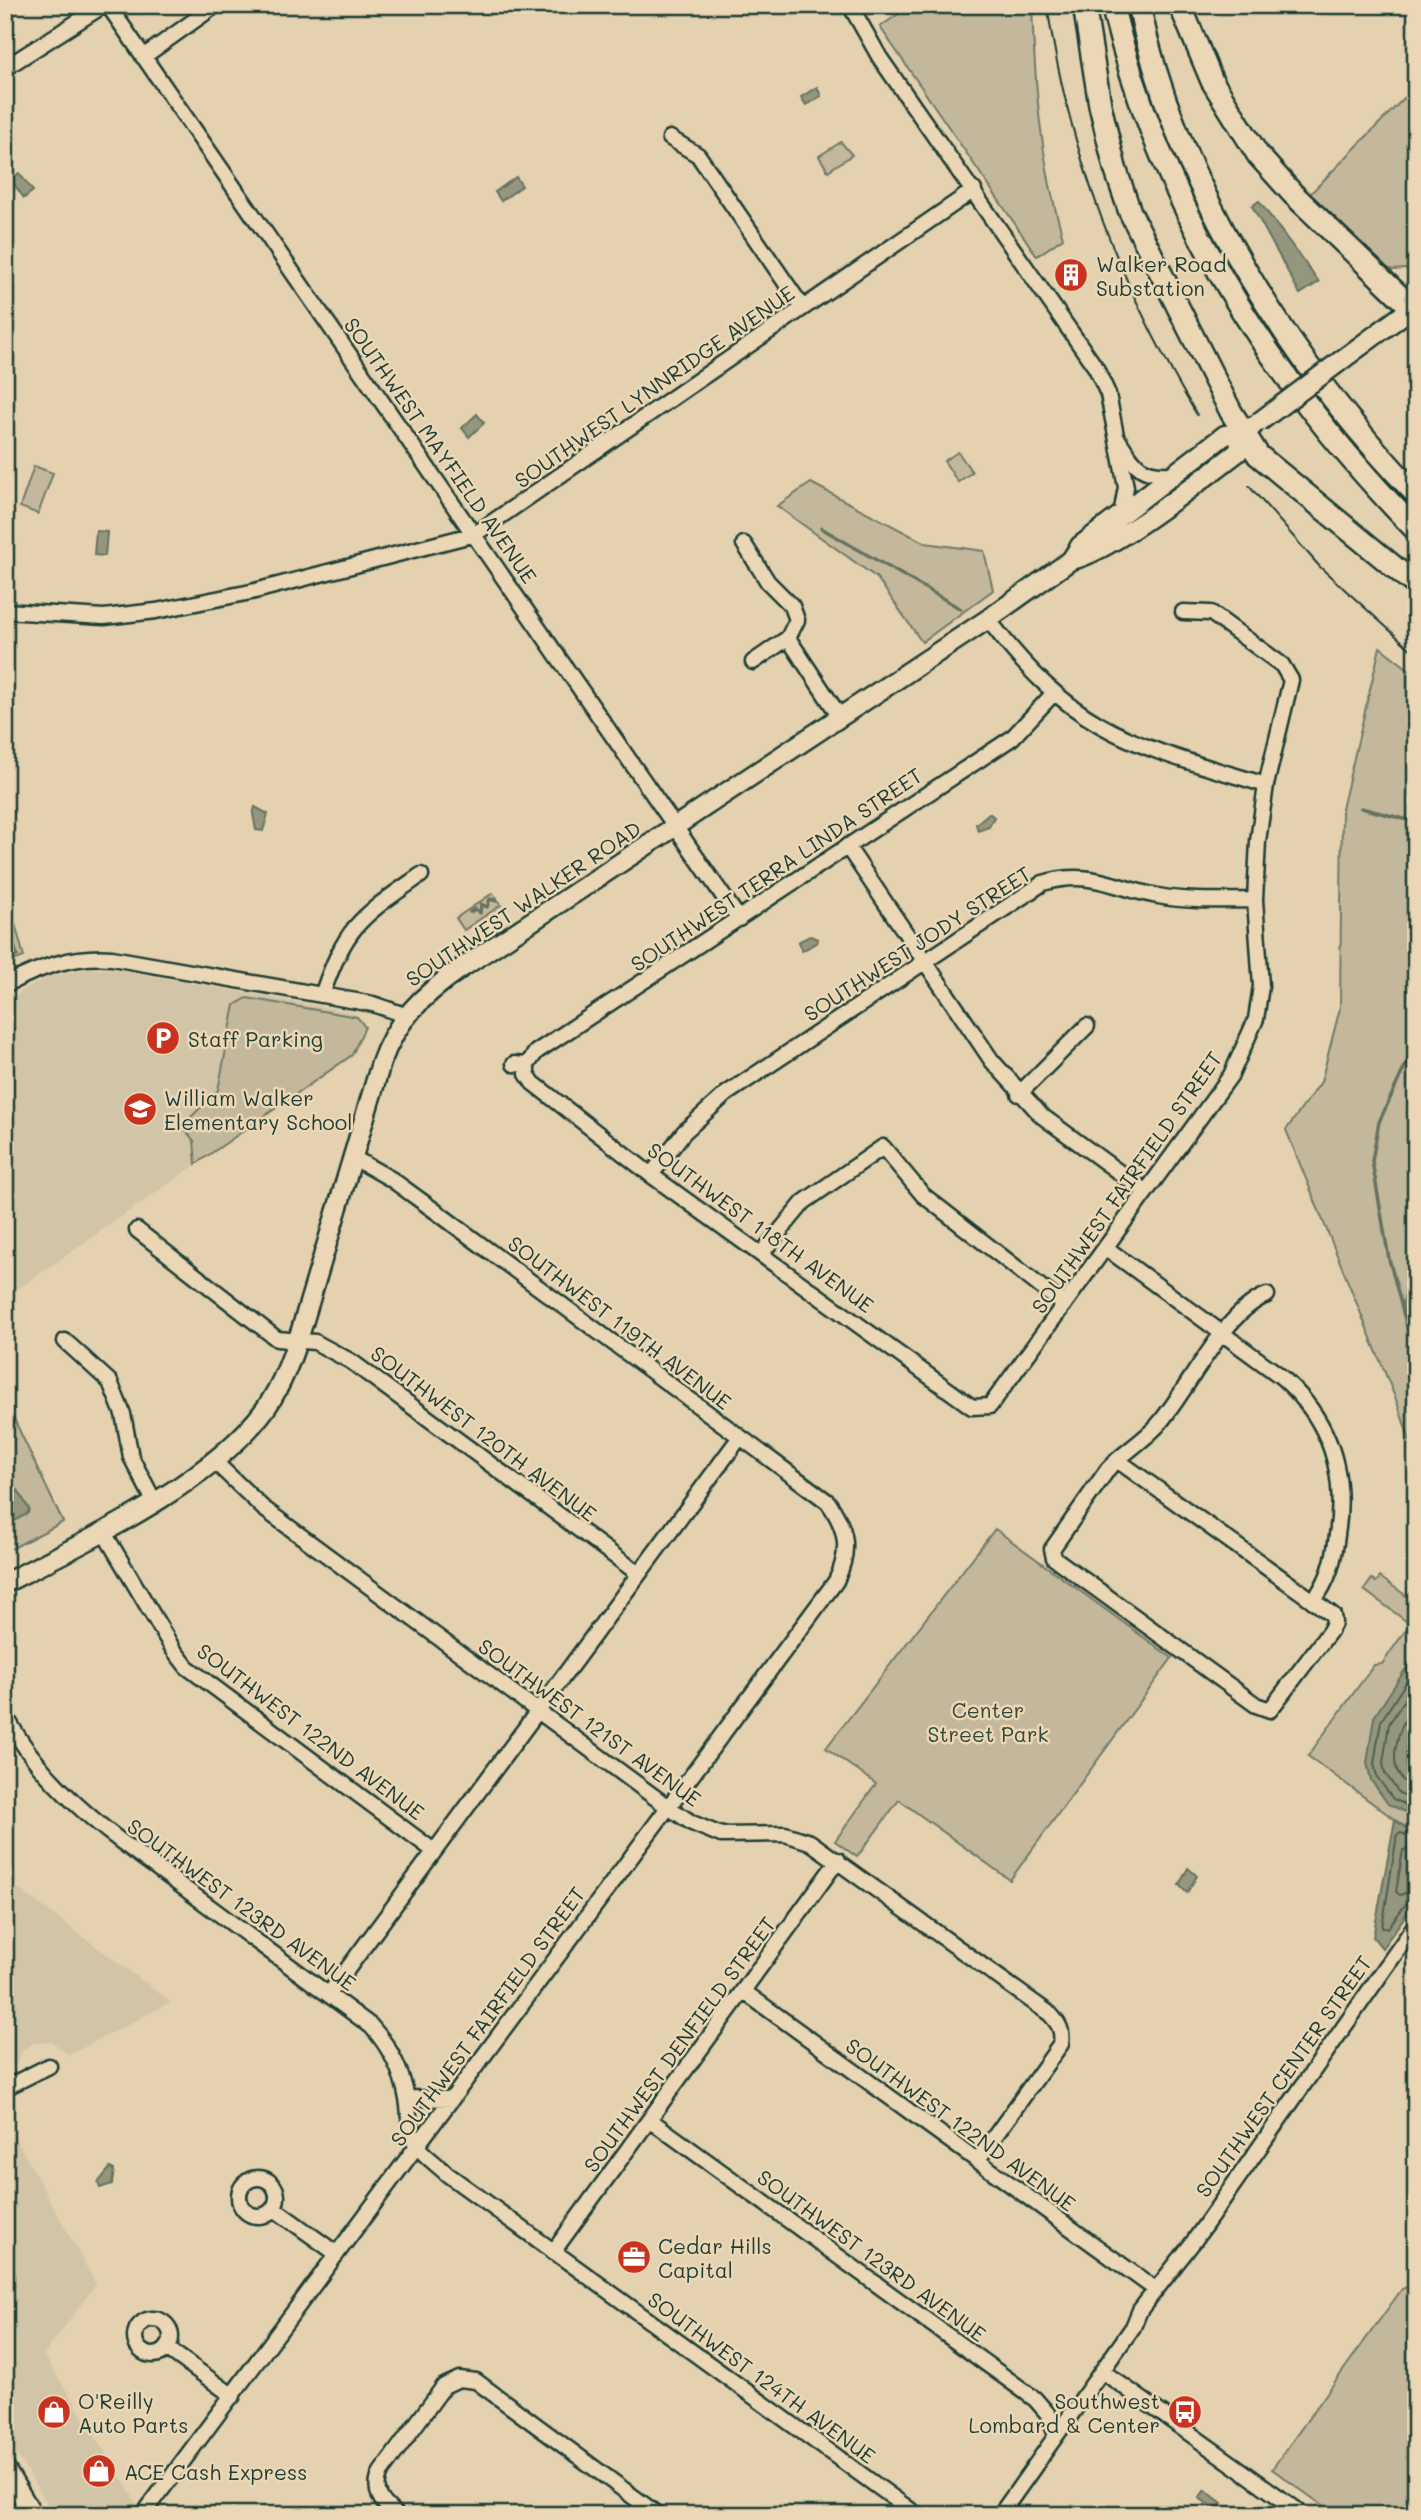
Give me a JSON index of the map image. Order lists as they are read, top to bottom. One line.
{"streets":{"main road":["SOUTHWEST WALKER ROAD"],"street":["SOUTHWEST LYNNRIDGE AVENUE","SOUTHWEST MAYFIELD AVENUE","SOUTHWEST TERRA LINDA STREET","SOUTHWEST JODY STREET","SOUTHWEST FAIRFIELD STREET","SOUTHWEST 118TH AVENUE","SOUTHWEST 119TH AVENUE","SOUTHWEST 120TH AVENUE","SOUTHWEST 121ST AVENUE","SOUTHWEST 122ND AVENUE","SOUTHWEST 123RD AVENUE","SOUTHWEST DENFIELD STREET","SOUTHWEST CENTER STREET","SOUTHWEST 124TH AVENUE"]},"crossings":[["SOUTHWEST LYNNRIDGE AVENUE","SOUTHWEST MAYFIELD AVENUE"],["SOUTHWEST MAYFIELD AVENUE","SOUTHWEST TERRA LINDA STREET"],["SOUTHWEST MAYFIELD AVENUE","SOUTHWEST WALKER ROAD"],["SOUTHWEST TERRA LINDA STREET","SOUTHWEST 118TH AVENUE"],["SOUTHWEST WALKER ROAD","SOUTHWEST 119TH AVENUE"],["SOUTHWEST WALKER ROAD","SOUTHWEST 120TH AVENUE"],["SOUTHWEST WALKER ROAD","SOUTHWEST 121ST AVENUE"],["SOUTHWEST WALKER ROAD","SOUTHWEST 122ND AVENUE"],["SOUTHWEST JODY STREET","SOUTHWEST FAIRFIELD STREET"],["SOUTHWEST JODY STREET","SOUTHWEST 118TH AVENUE"],["SOUTHWEST FAIRFIELD STREET","SOUTHWEST 118TH AVENUE"],["SOUTHWEST FAIRFIELD STREET","SOUTHWEST 119TH AVENUE"],["SOUTHWEST FAIRFIELD STREET","SOUTHWEST 121ST AVENUE"],["SOUTHWEST FAIRFIELD STREET","SOUTHWEST 123RD AVENUE"],["SOUTHWEST FAIRFIELD STREET","SOUTHWEST 124TH AVENUE"],["SOUTHWEST 121ST AVENUE","SOUTHWEST 122ND AVENUE"],["SOUTHWEST 121ST AVENUE","SOUTHWEST DENFIELD STREET"],["SOUTHWEST 122ND AVENUE","SOUTHWEST DENFIELD STREET"],["SOUTHWEST 122ND AVENUE","SOUTHWEST CENTER STREET"],["SOUTHWEST 123RD AVENUE","SOUTHWEST DENFIELD STREET"],["SOUTHWEST 123RD AVENUE","SOUTHWEST CENTER STREET"],["SOUTHWEST 123RD AVENUE","SOUTHWEST 124TH AVENUE"],["SOUTHWEST DENFIELD STREET","SOUTHWEST 124TH AVENUE"]],"parks":["Center Street Park"],"places":{"building":["Walker Road Substation"],"parking":["Staff Parking"],"school or university":["William Walker Elementary School"],"office":["Cedar Hills Capital"],"shop":["O'Reilly Auto Parts","ACE Cash Express"],"bus stop":["Southwest Lombard & Center"]}}
